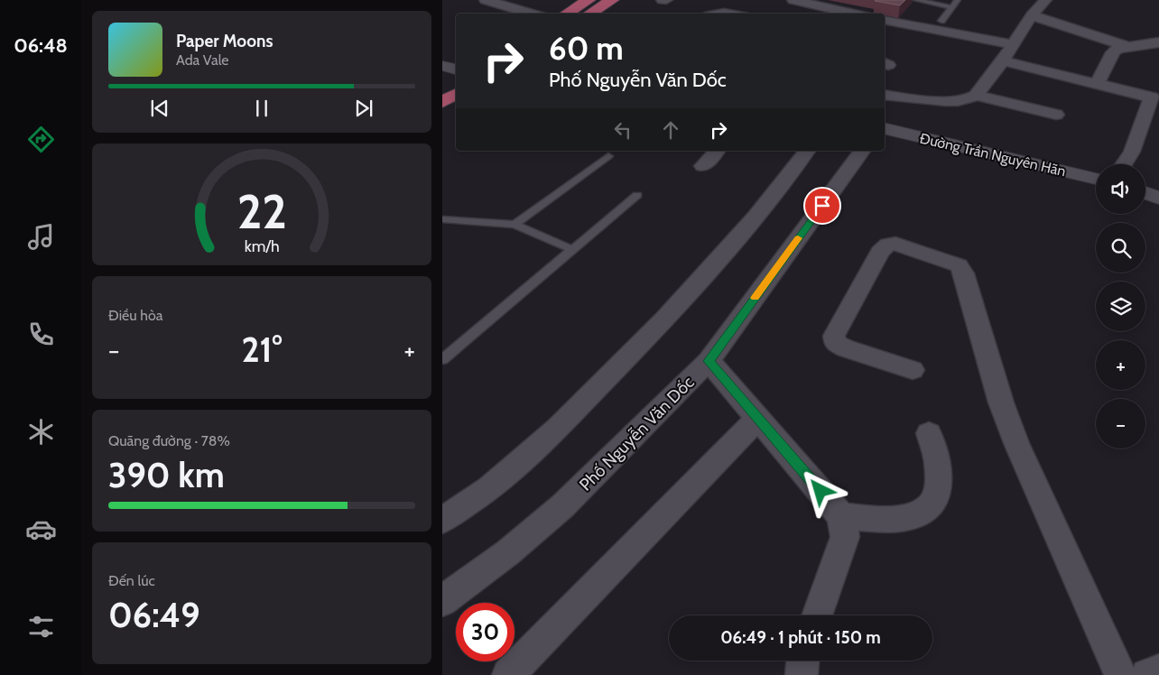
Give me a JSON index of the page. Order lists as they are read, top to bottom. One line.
{"streets":{"street":["Đường Trần Nguyên Hãn","Phố Nguyễn Văn Dốc"]},"page":{"tabs":"06:48","turn":["60 m","Phố Nguyễn Văn Dốc"],"song":["Paper Moons","Ada Vale"],"map_buttons":["+","−"],"tile":["Điều hòa",["Quãng đường · 78%","390 km"],["Đến lúc","06:49"]],"heat":["−","21°","+"],"limit":"30","trip":"06:49 · 1 phút · 150 m","gauge":["22","km/h"]}}
